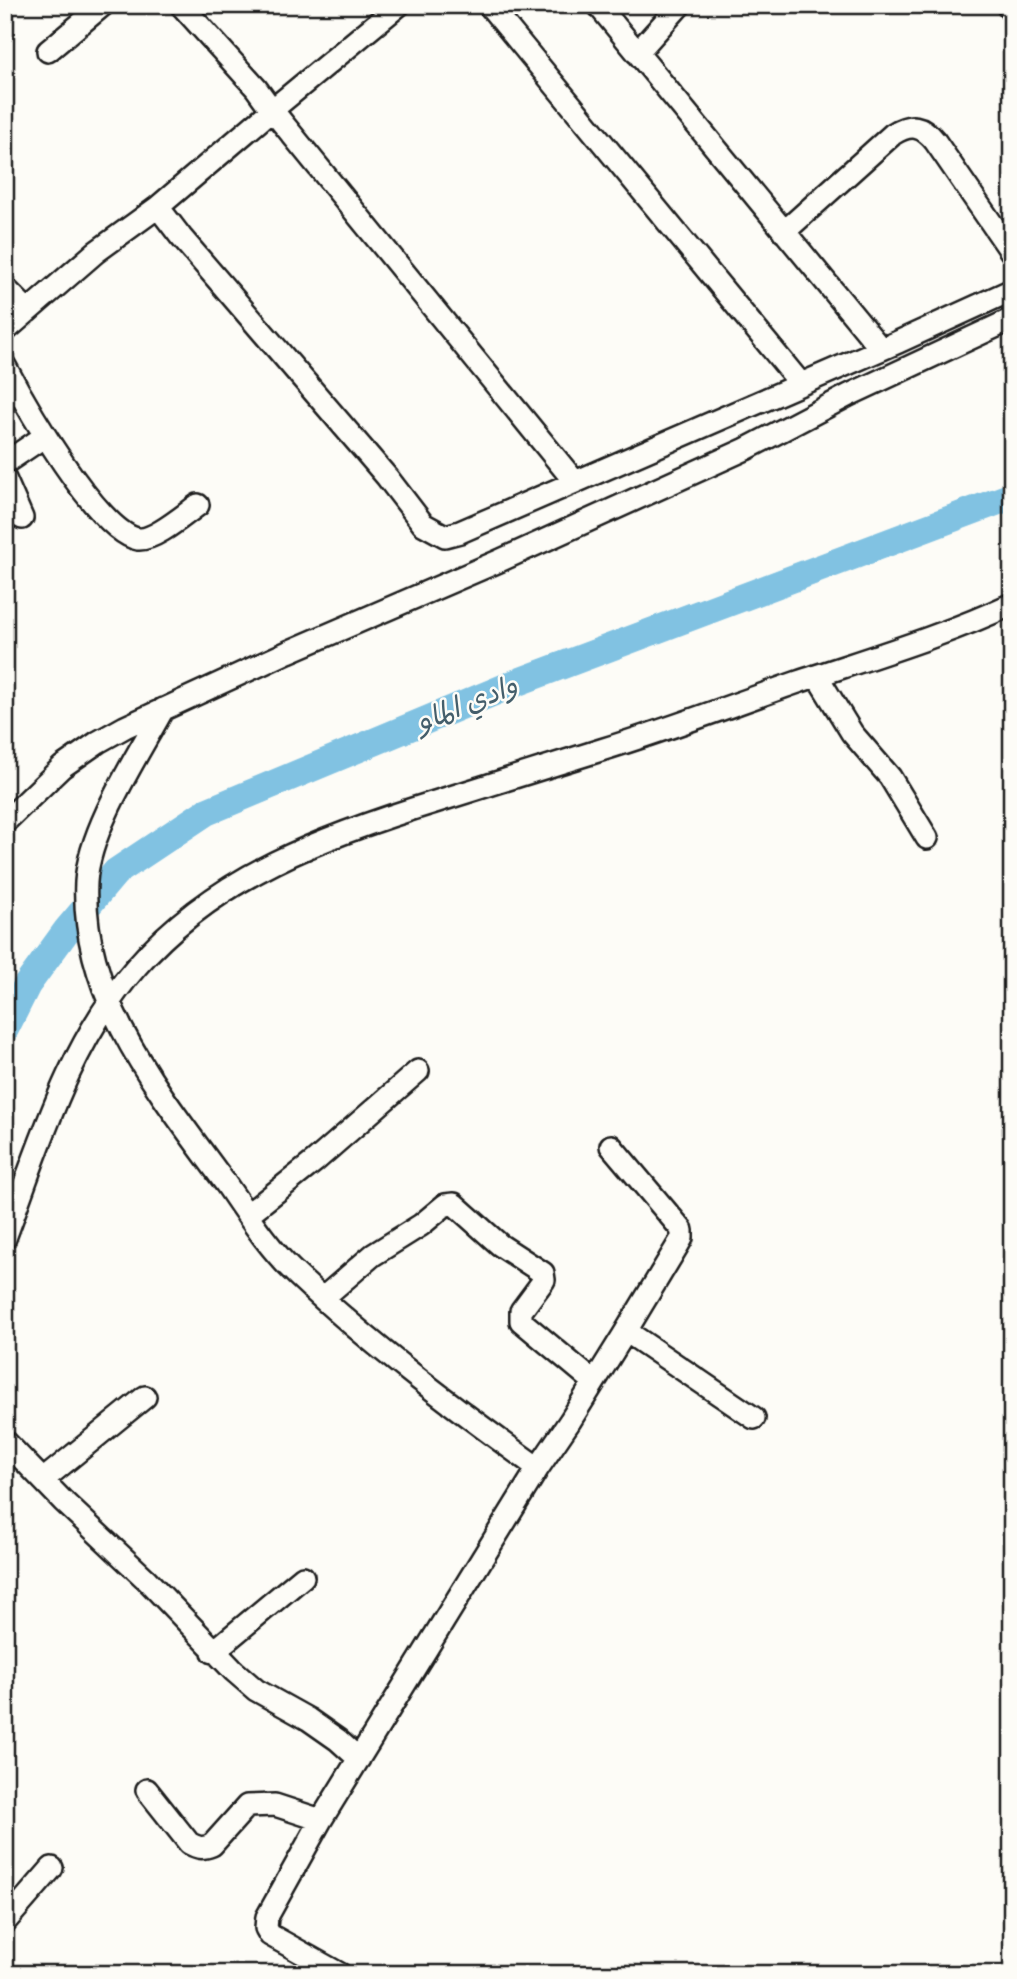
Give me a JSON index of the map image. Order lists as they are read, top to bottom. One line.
{"water":["وادي الماو"]}
